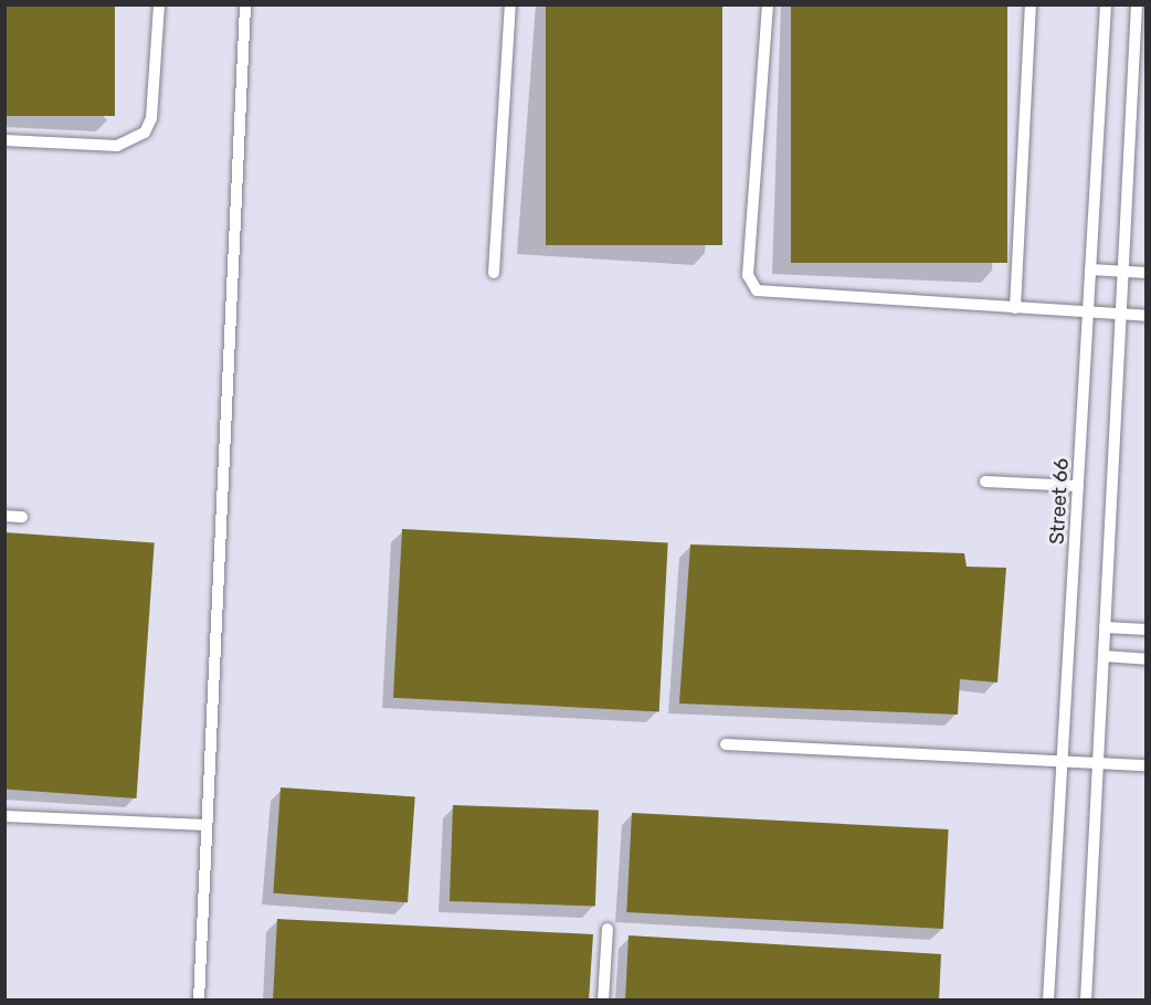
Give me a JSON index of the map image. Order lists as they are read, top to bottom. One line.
{"streets":{"lane":["Street 66"]}}
